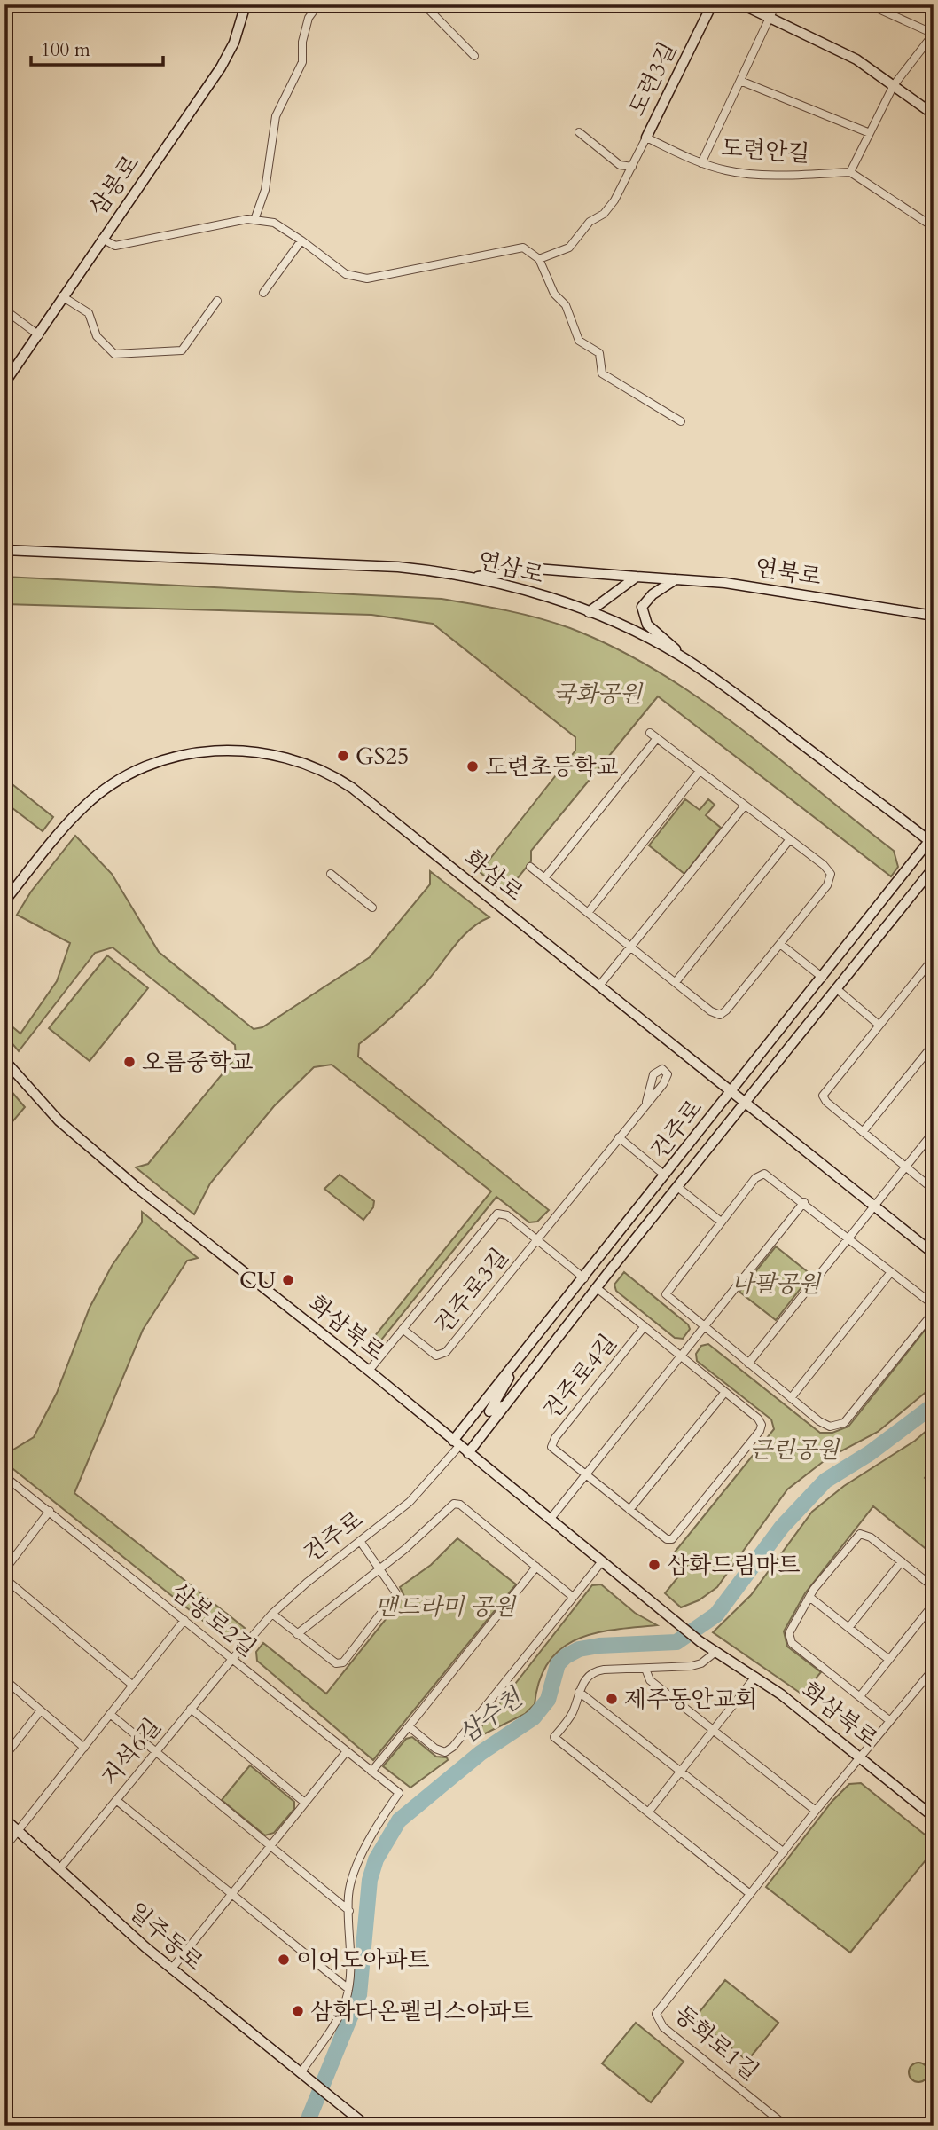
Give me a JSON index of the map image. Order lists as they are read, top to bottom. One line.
{"streets":{"street":["도련3길","도련안길","삼봉로","연삼로","연북로","화삼로","건주로","건주로3길","화삼북로","건주로4길","삼봉로2길","지석6길","일주동로","동화로1길"]},"crossings":[["도련3길","도련안길"],["연삼로","연북로"],["연삼로","건주로"],["화삼로","건주로"],["건주로","건주로3길"],["건주로","화삼북로"],["건주로","건주로4길"],["건주로","삼봉로2길"],["건주로","지석6길"],["건주로3길","화삼북로"],["화삼북로","동화로1길"],["삼봉로2길","지석6길"],["지석6길","일주동로"]],"water":["삼수천"],"parks":["국화공원","나팔공원","근린공원","맨드라미 공원"],"places":["GS25","도련초등학교","오름중학교","CU","삼화드림마트","제주동안교회","이어도아파트","삼화다온펠리스아파트"],"scale_bar":"100 m"}
